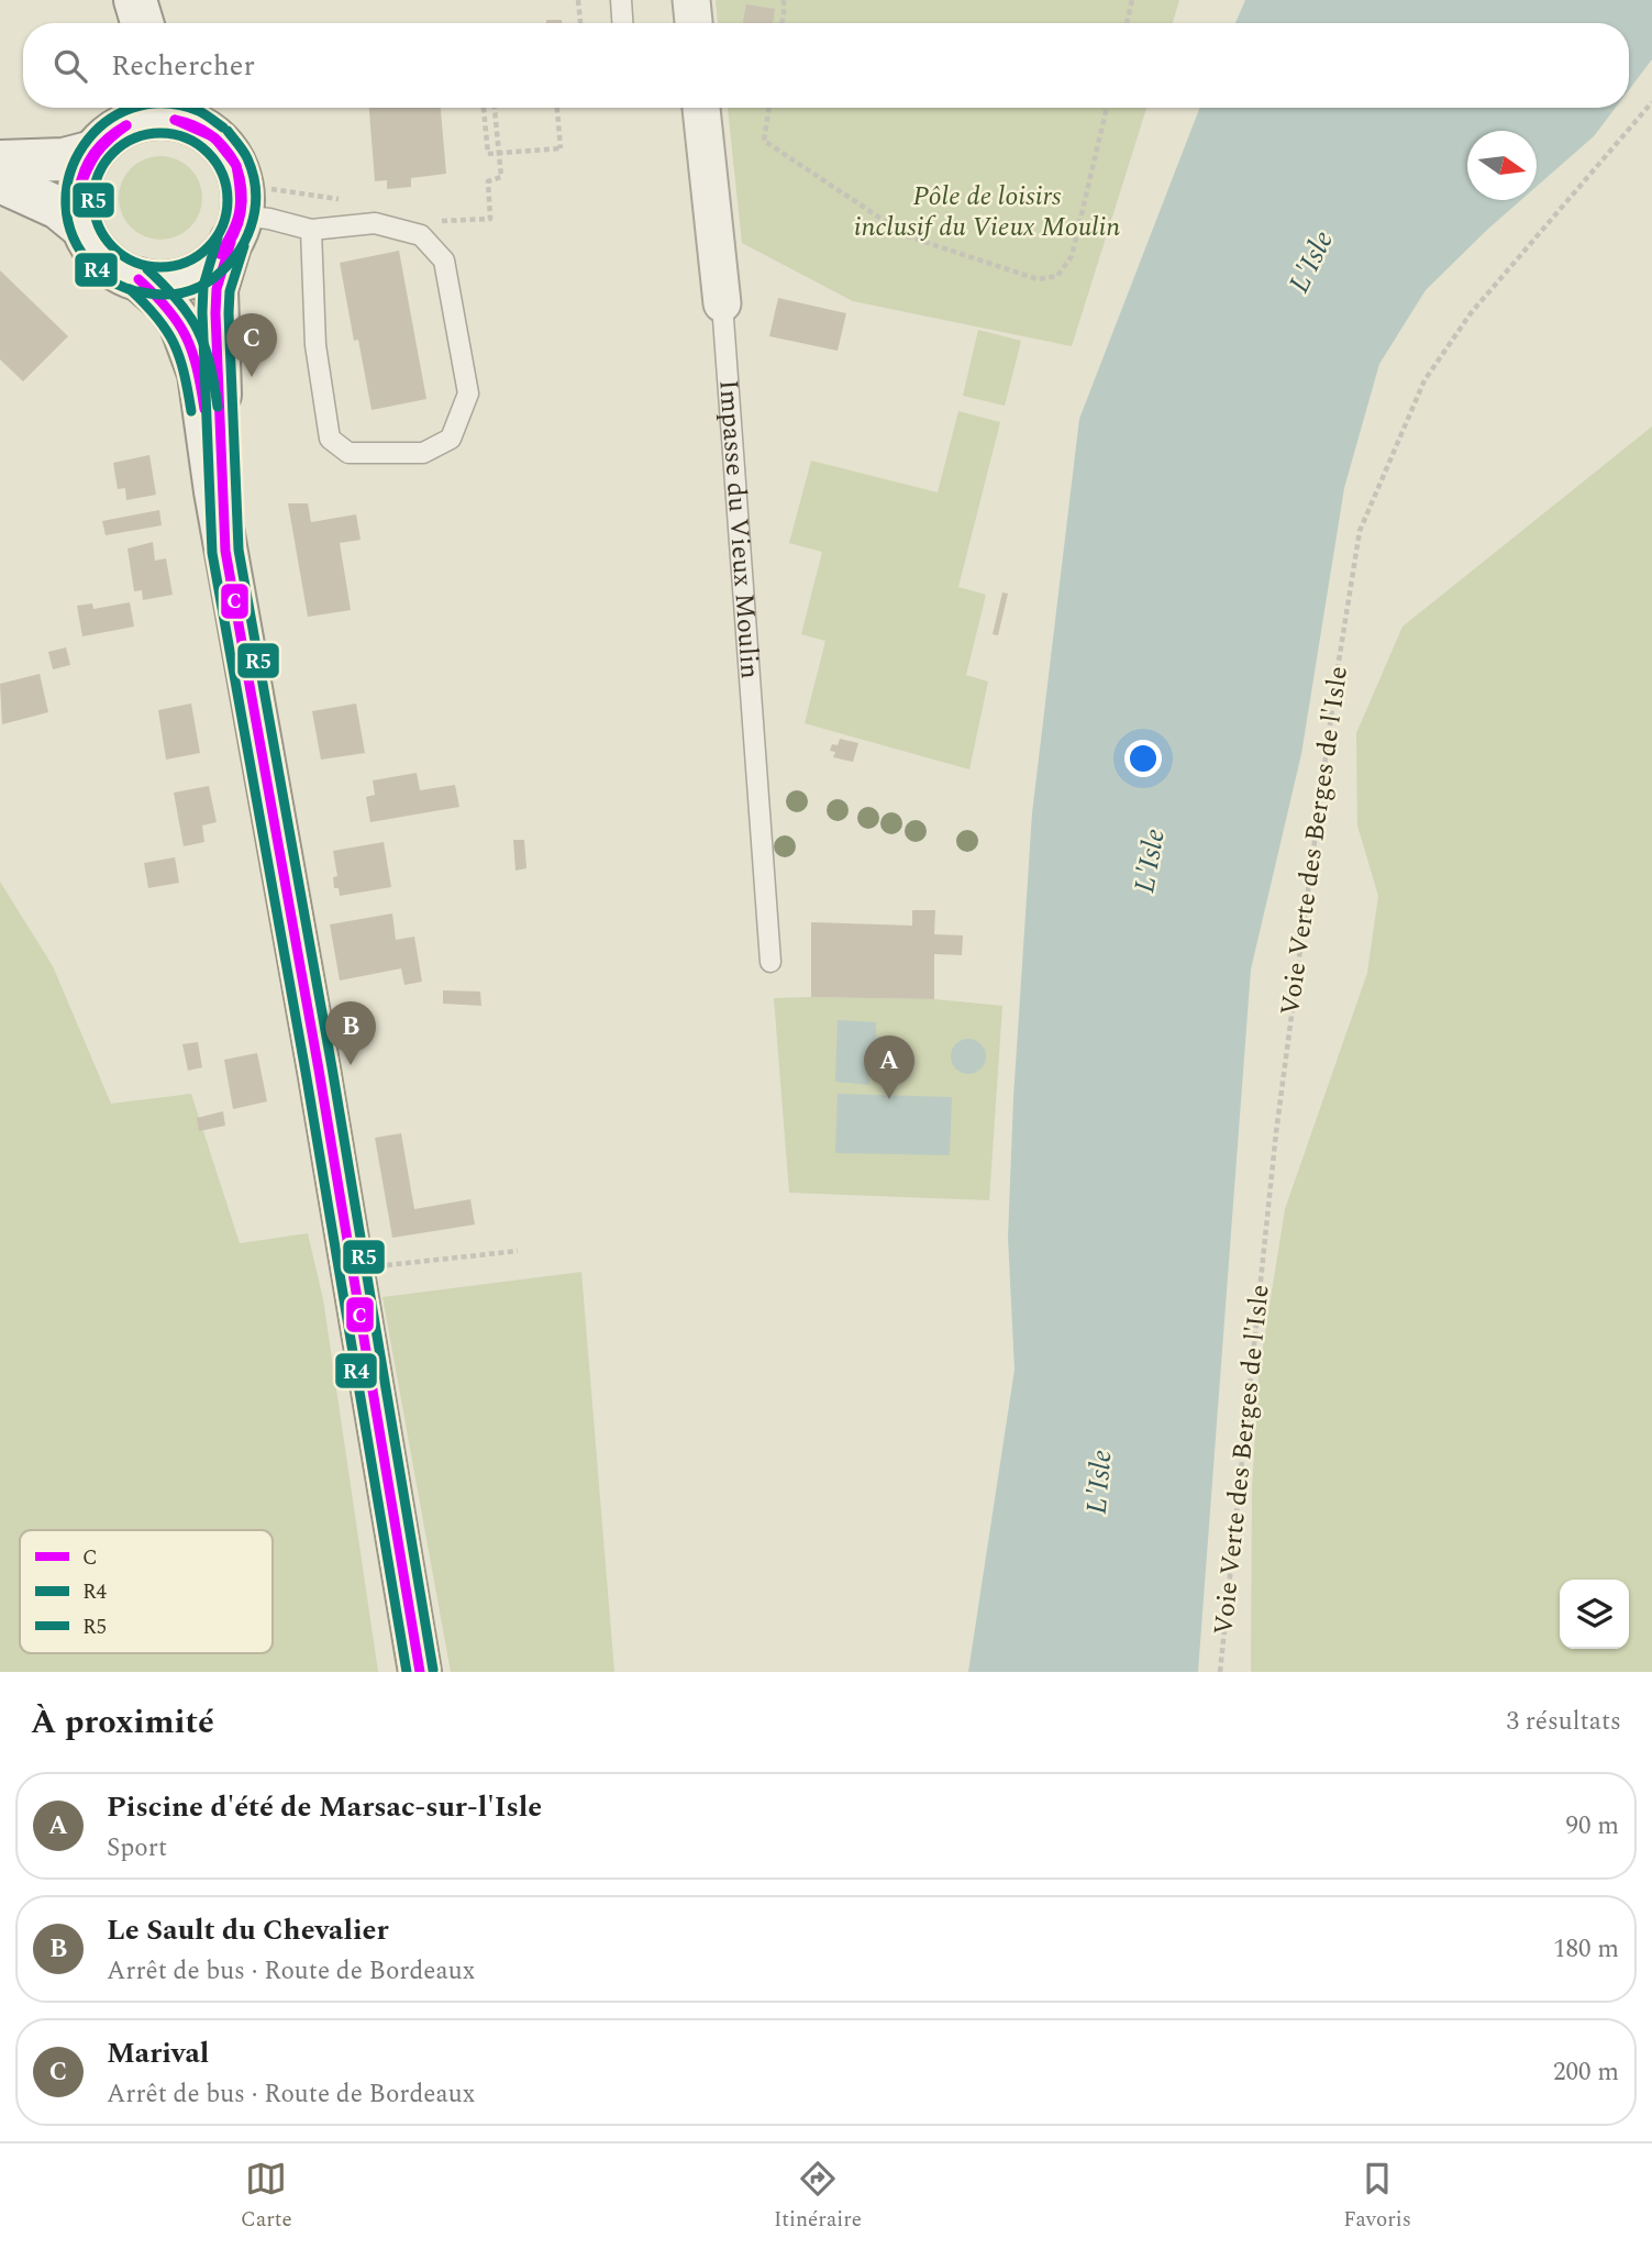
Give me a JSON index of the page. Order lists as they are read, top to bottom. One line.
{"streets":{"street":["Impasse du Vieux Moulin"],"path":["Voie Verte des Berges de l'Isle"]},"water":["L'Isle"],"parks":["Pôle de loisirs inclusif du Vieux Moulin"],"lines":["transit line R4","transit line C","transit line R5"],"legend":["C","R4","R5"],"north":"right","page":{"search":"Rechercher","pins":["C","B","A"],"heading":["À proximité","3 résultats"],"list":[{"mark":"A","name":"Piscine d'été de Marsac-sur-l'Isle","note":"Sport","value":"90 m"},{"mark":"B","name":"Le Sault du Chevalier","note":"Arrêt de bus · Route de Bordeaux","value":"180 m"},{"mark":"C","name":"Marival","note":"Arrêt de bus · Route de Bordeaux","value":"200 m"}],"nav":["Carte","Itinéraire","Favoris"]}}
